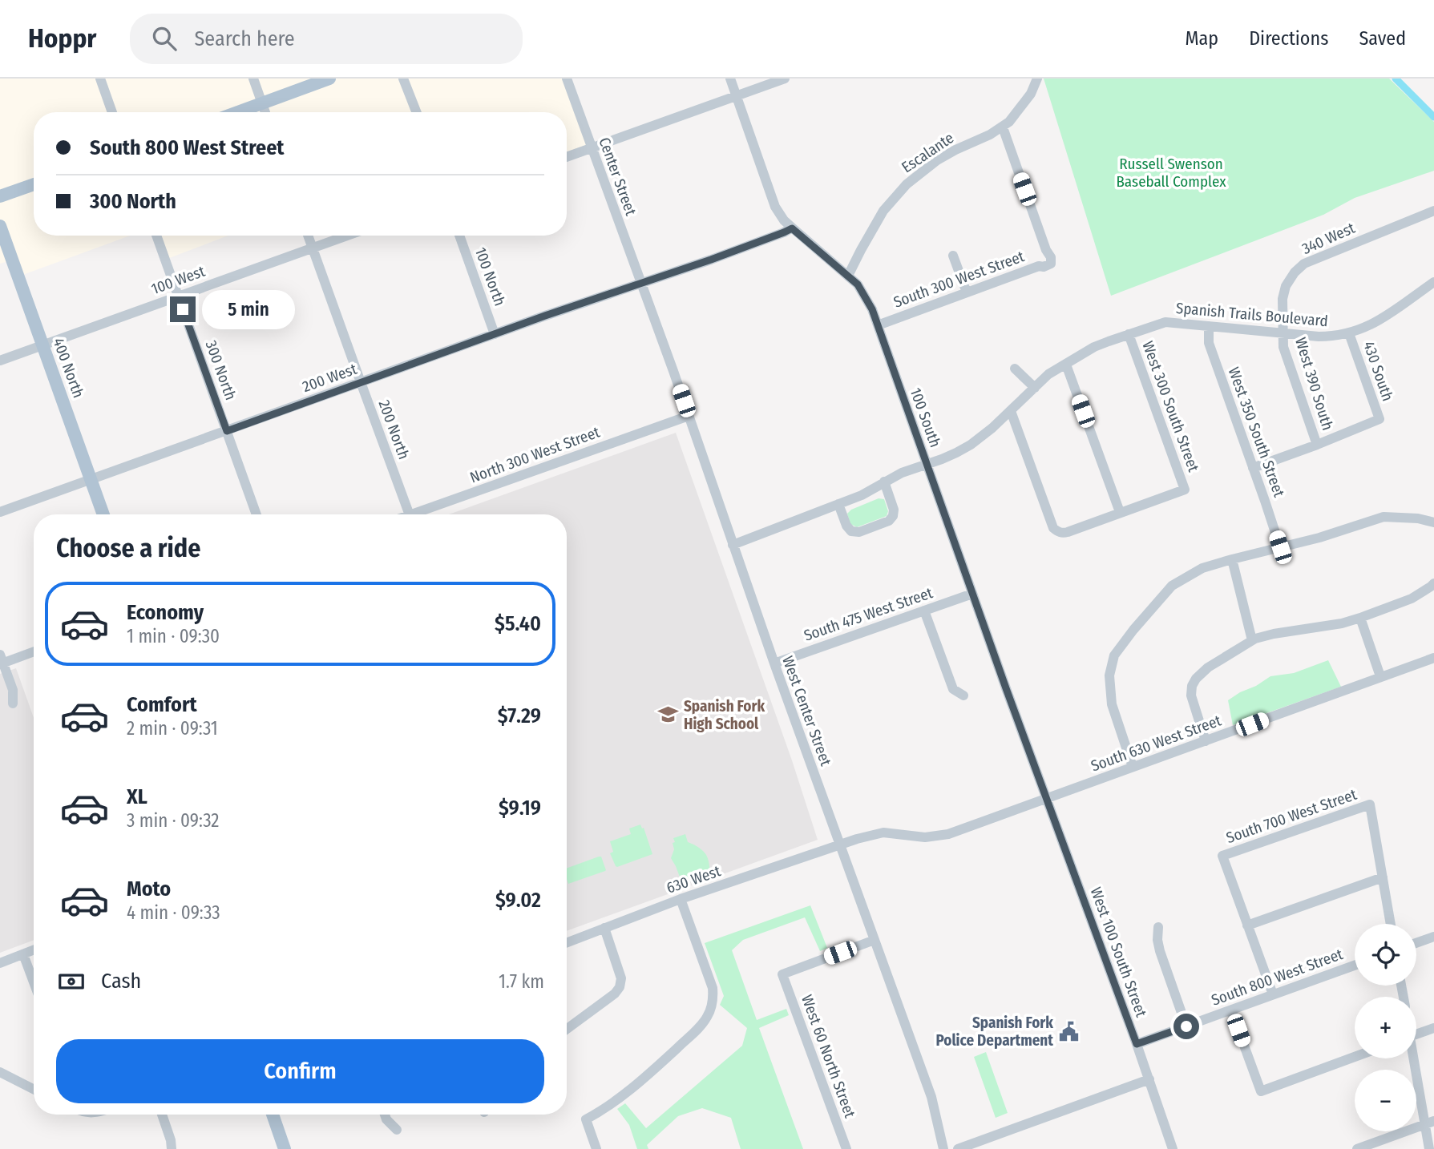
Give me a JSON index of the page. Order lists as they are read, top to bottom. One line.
{"streets":{"main road":["400 North"],"street":["Escalante","Center Street","340 West","100 North","South 300 West Street","100 West","Spanish Trails Boulevard","300 North","430 South","200 West","West 390 South","West 300 South Street","100 South","200 North","West 350 South Street","North 300 West Street","South 475 West Street","West Center Street","South 630 West Street","South 700 West Street","630 West","West 100 South Street","South 800 West Street","West 60 North Street"]},"crossings":[["Escalante","South 300 West Street"],["Escalante","100 South"],["Center Street","200 West"],["Center Street","West Center Street"],["340 West","Spanish Trails Boulevard"],["340 West","West 390 South"],["100 North","200 West"],["South 300 West Street","100 South"],["100 West","400 North"],["100 West","300 North"],["100 West","200 North"],["Spanish Trails Boulevard","430 South"],["Spanish Trails Boulevard","West 390 South"],["Spanish Trails Boulevard","West 300 South Street"],["Spanish Trails Boulevard","100 South"],["Spanish Trails Boulevard","West 350 South Street"],["Spanish Trails Boulevard","West Center Street"],["400 North","200 West"],["300 North","200 West"],["430 South","West 390 South"],["200 West","100 South"],["200 West","200 North"],["200 West","West Center Street"],["100 South","South 475 West Street"],["100 South","South 630 West Street"],["100 South","West 100 South Street"],["North 300 West Street","West Center Street"],["South 475 West Street","West Center Street"],["West Center Street","South 630 West Street"],["West Center Street","630 West"],["West Center Street","West 60 North Street"],["South 630 West Street","630 West"],["South 630 West Street","West 100 South Street"],["West 100 South Street","South 800 West Street"]],"parks":["Russell Swenson Baseball Complex"],"places":{"school or university":["Spanish Fork High School"],"public building":["Spanish Fork Police Department"]},"page":{"header":"Hoppr","search":"Search here","nav":["Map","Directions","Saved"],"banner":["South 800 West Street","300 North"],"bubble":"5 min","heading":"Choose a ride","list":[{"name":"Economy","note":"1 min · 09:30","value":"$5.40"},{"name":"Comfort","note":"2 min · 09:31","value":"$7.29"},{"name":"XL","note":"3 min · 09:32","value":"$9.19"},{"name":"Moto","note":"4 min · 09:33","value":"$9.02"}],"map_buttons":["+","−"],"pay":["Cash","1.7 km"],"buttons":"Confirm"}}
